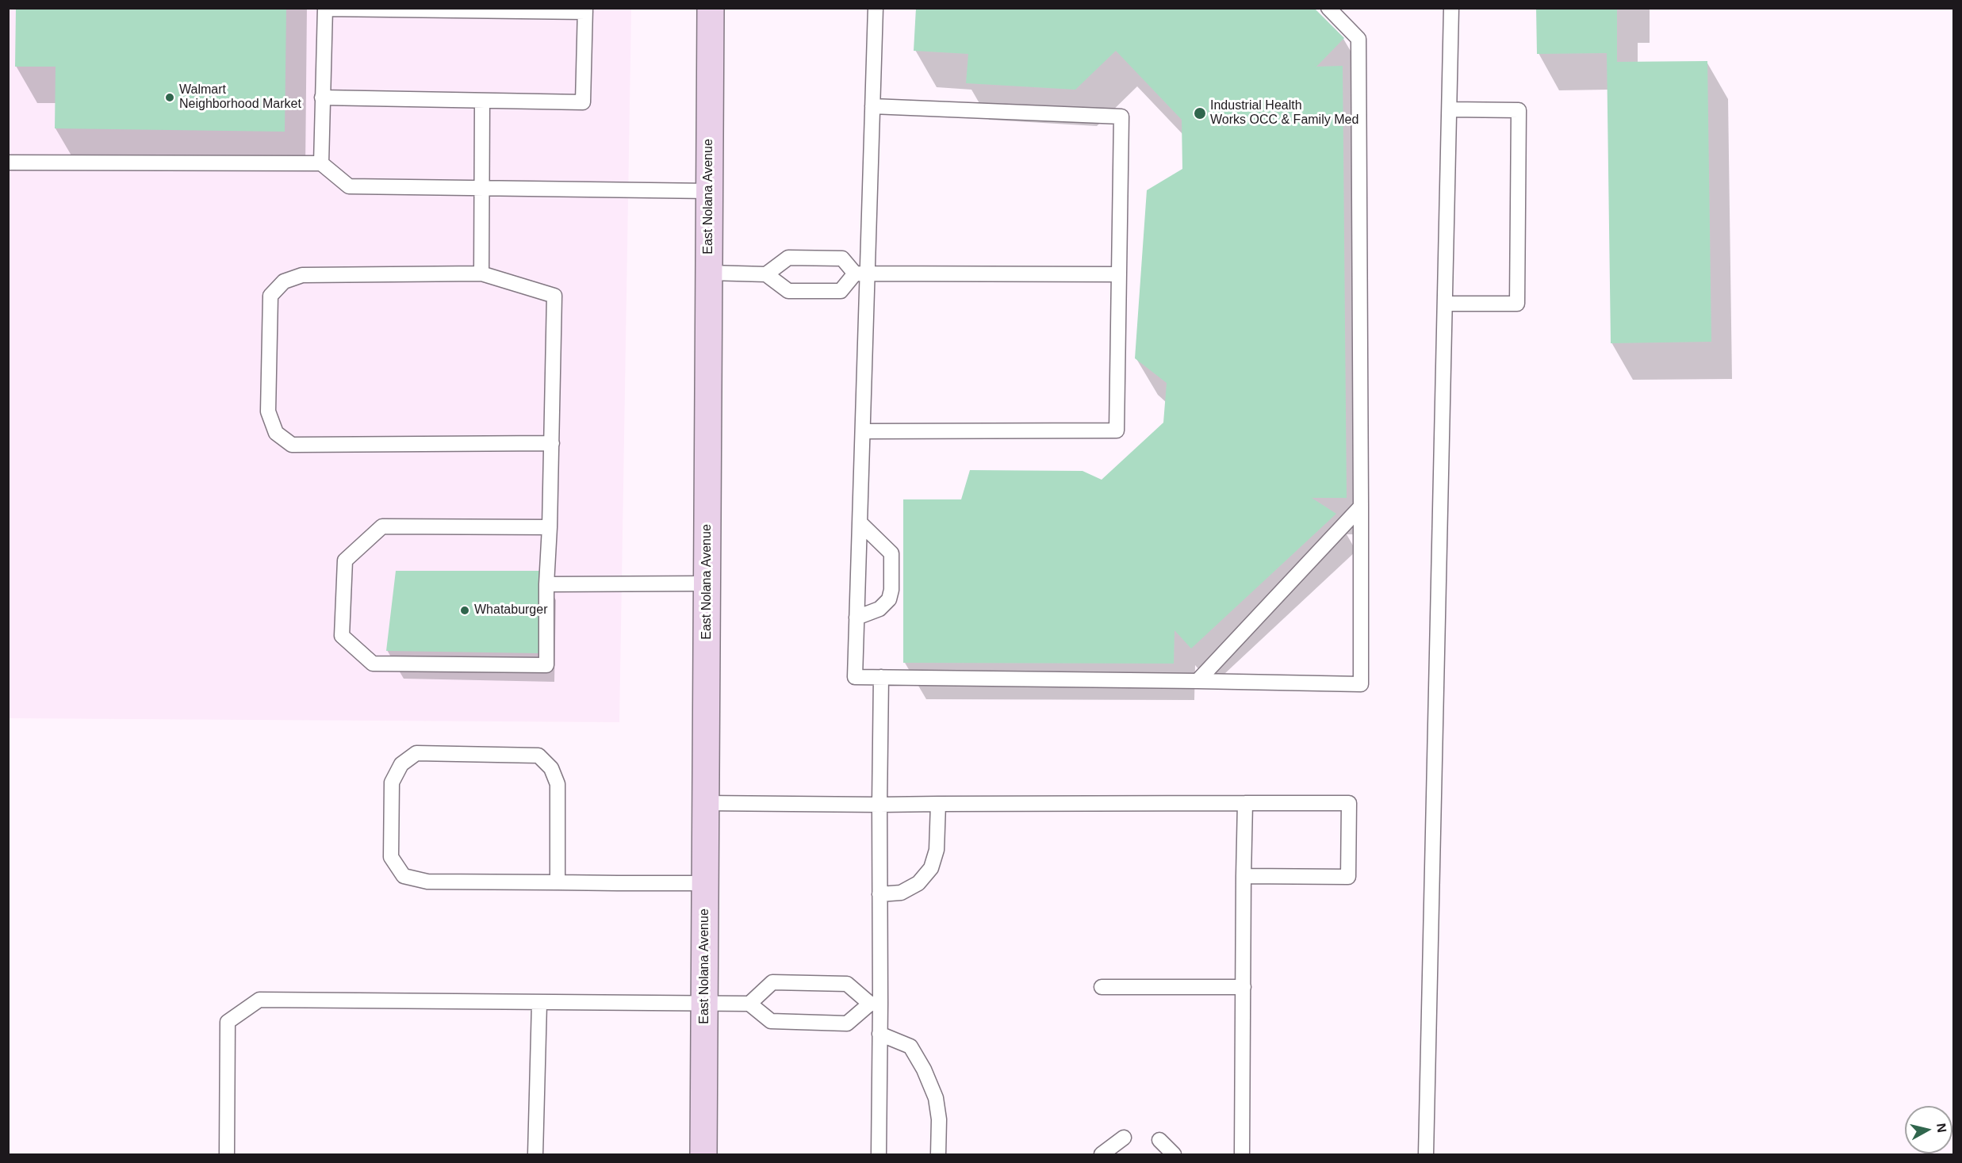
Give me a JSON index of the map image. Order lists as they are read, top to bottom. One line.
{"streets":{"main road":["East Nolana Avenue"]},"places":["Walmart Neighborhood Market","Industrial Health Works OCC & Family Med","Whataburger"],"north":"right"}
